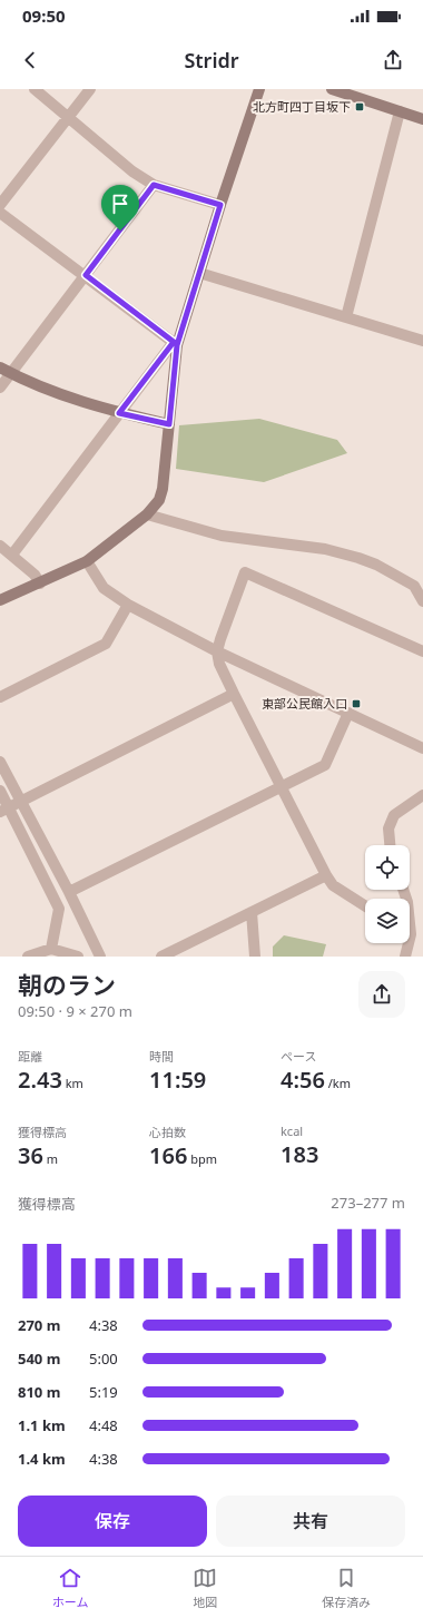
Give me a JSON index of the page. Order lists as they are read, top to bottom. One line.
{"places":{"transit":["北方町四丁目坂下","東部公民館入口"]},"page":{"status":"09:50","header":"Stridr","heading":["朝のラン","09:50 · 9 × 270 m"],"stats":[["距離","2.43 km"],["時間","11:59"],["ペース","4:56 /km"],["獲得標高","36 m"],["心拍数","166 bpm"],["kcal","183"]],"chart":["獲得標高","273–277 m"],"list":[{"name":"270 m","note":"4:38"},{"name":"540 m","note":"5:00"},{"name":"810 m","note":"5:19"},{"name":"1.1 km","note":"4:48"},{"name":"1.4 km","note":"4:38"}],"buttons":["保存","共有"],"tabs":["ホーム","地図","保存済み"]}}
